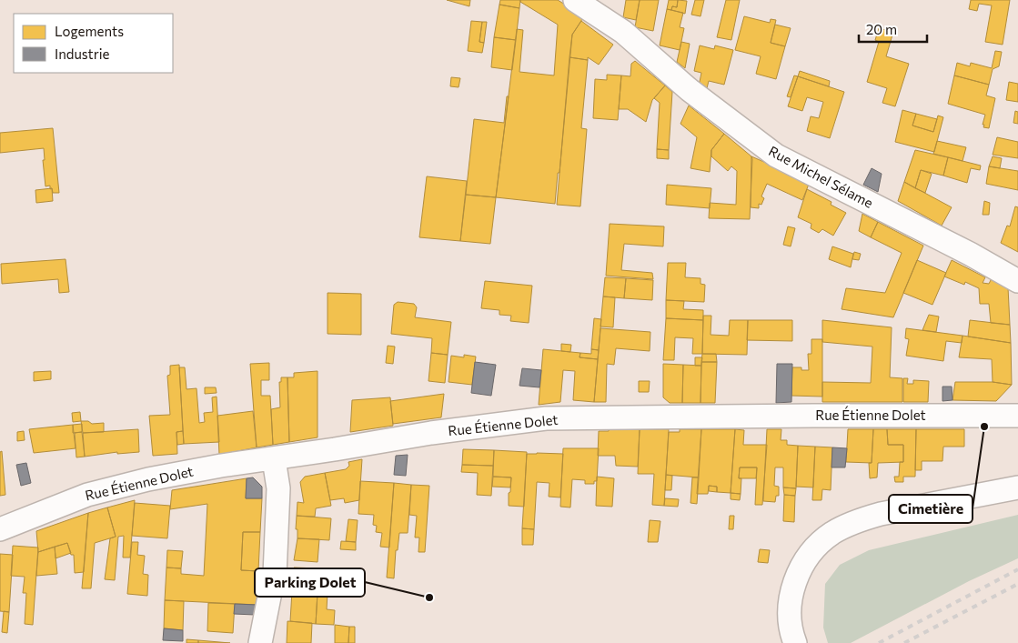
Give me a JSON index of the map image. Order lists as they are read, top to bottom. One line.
{"streets":{"street":["Rue Michel Sélame","Rue Étienne Dolet"]},"places":["Cimetière","Parking Dolet"],"legend":["Logements","Industrie"],"scale_bar":"20 m"}
